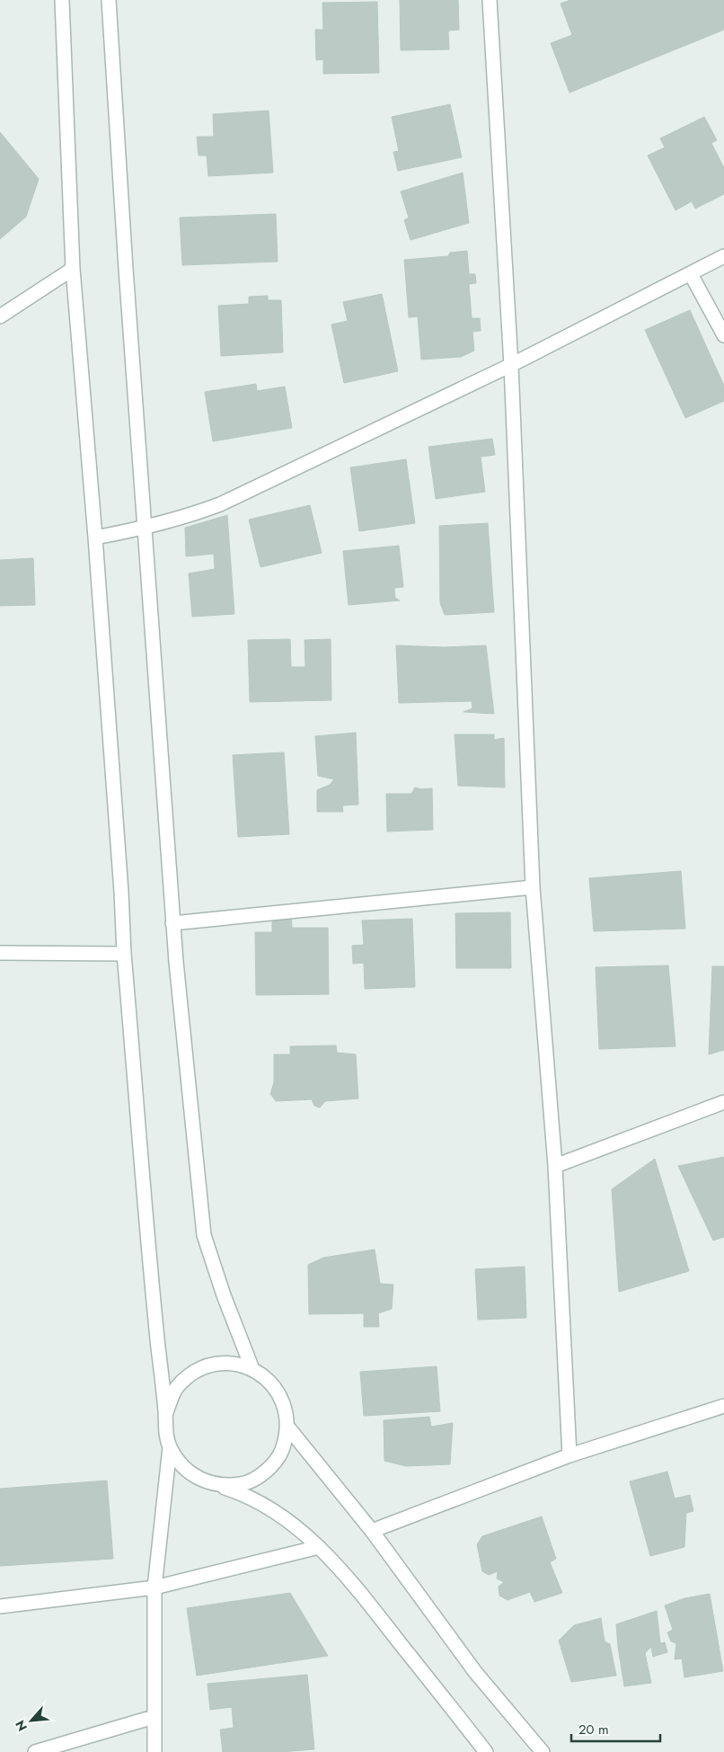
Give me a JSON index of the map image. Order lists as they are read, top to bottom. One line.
{"scale_bar":"20 m","north":"bottom left"}
